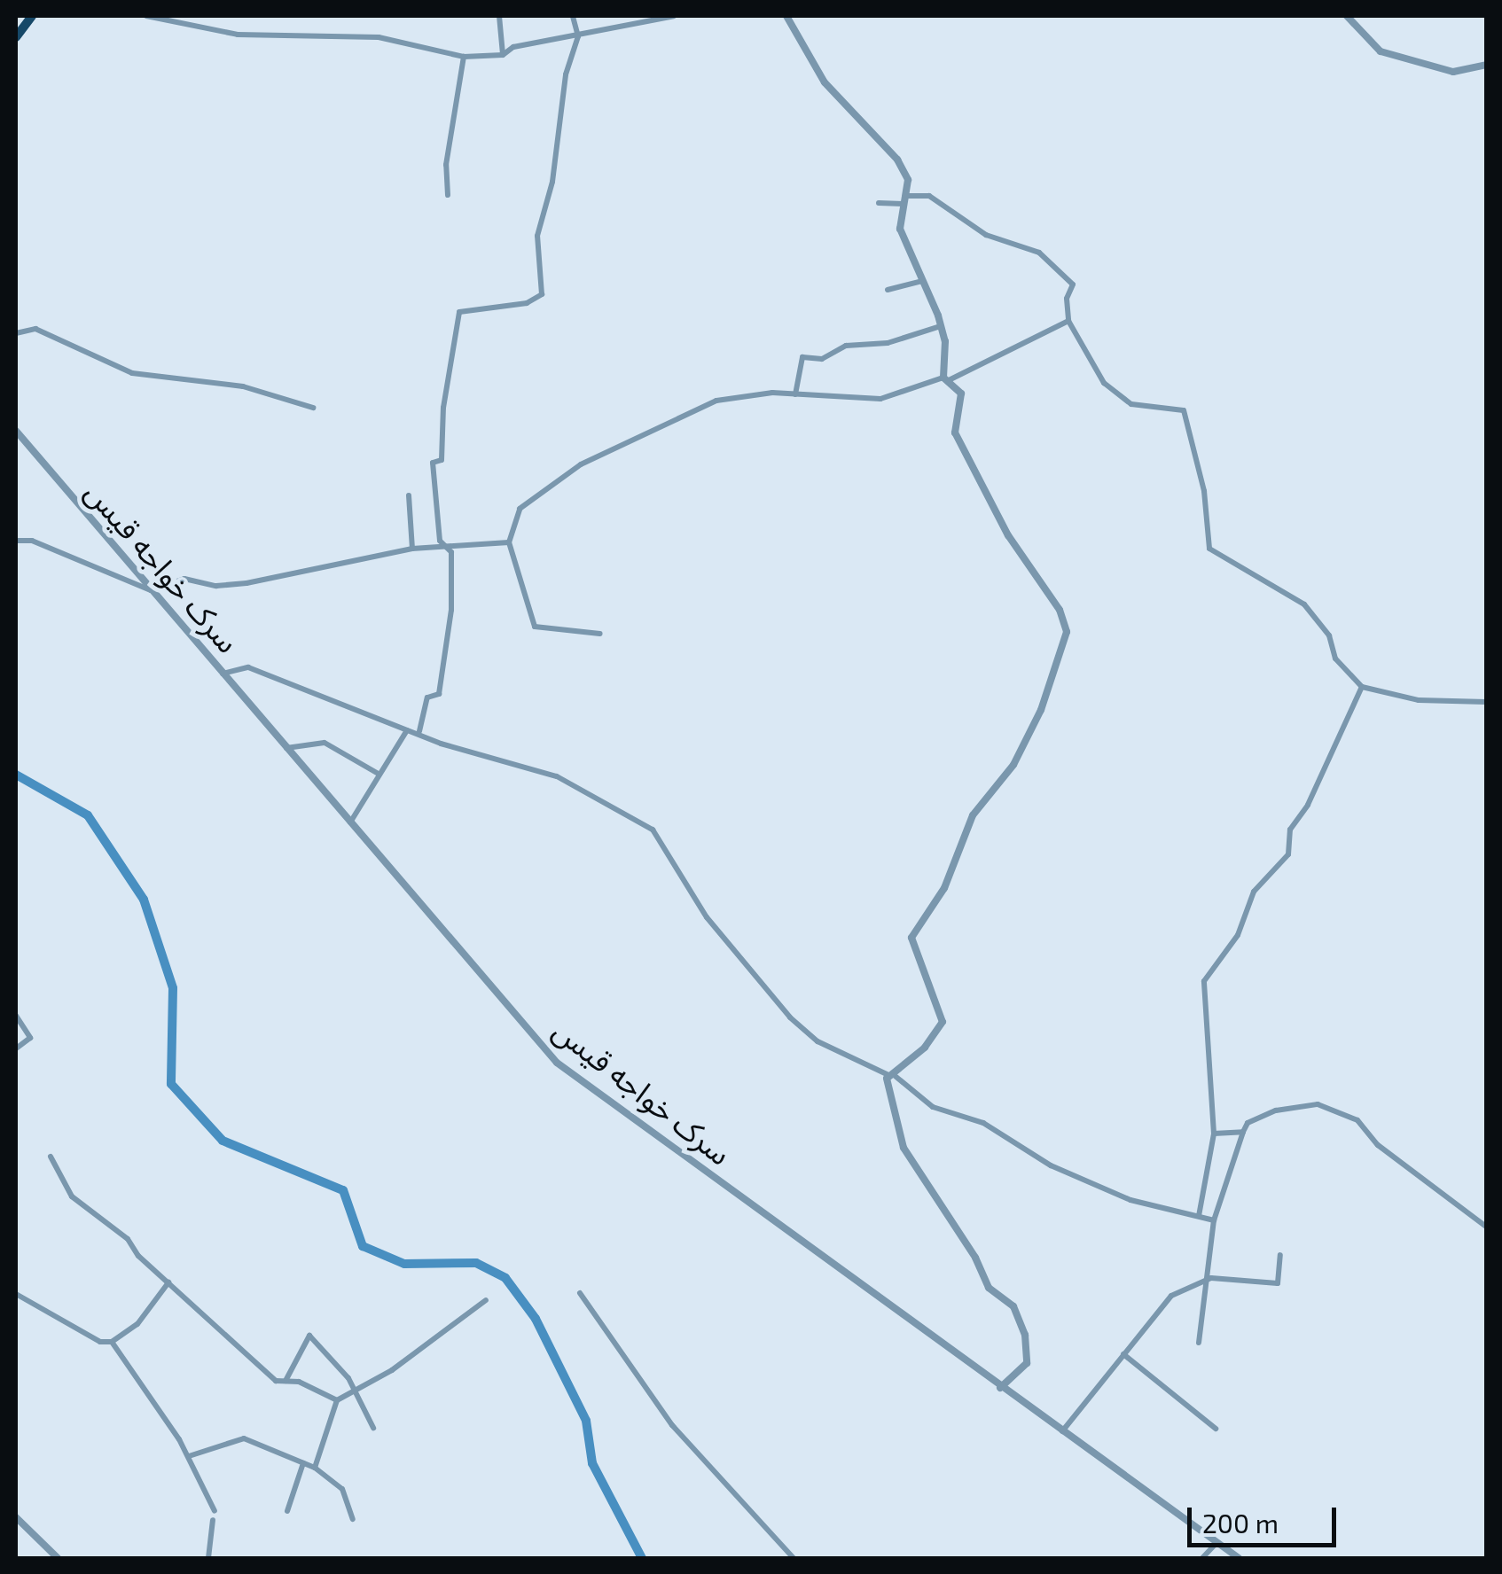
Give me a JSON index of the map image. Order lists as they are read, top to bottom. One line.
{"streets":{"street":["سرک خواجه قیس"]},"scale_bar":"200 m"}
